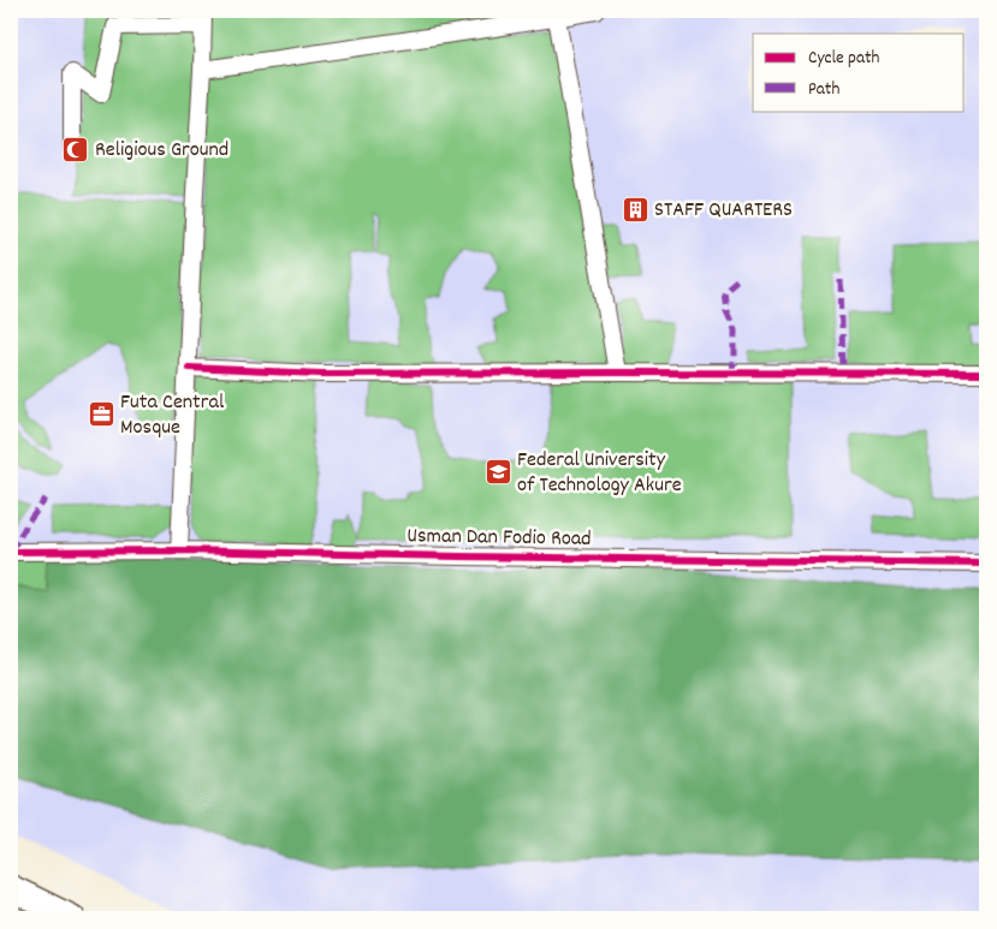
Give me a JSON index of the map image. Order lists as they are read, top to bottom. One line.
{"streets":{"street":["Usman Dan Fodio Road"]},"places":{"mosque":["Religious Ground"],"building":["STAFF QUARTERS"],"office":["Futa Central Mosque"],"school or university":["Federal University of Technology Akure"]},"legend":["Cycle path","Path"]}
